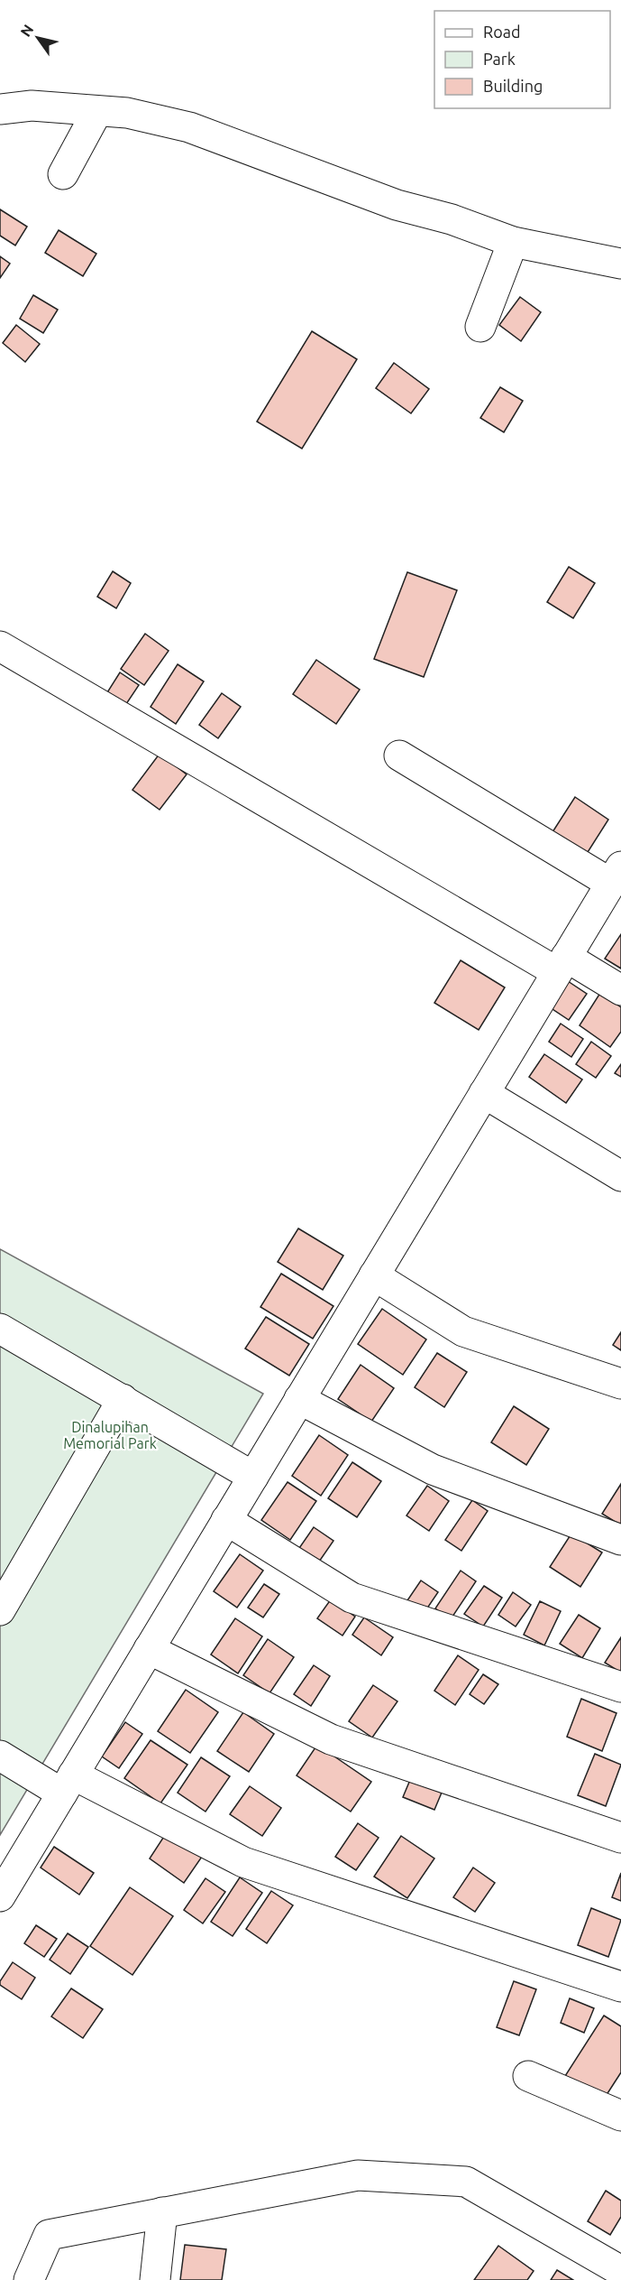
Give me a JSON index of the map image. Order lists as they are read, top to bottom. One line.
{"parks":["Dinalupihan Memorial Park"],"legend":["Road","Park","Building"],"north":"top left"}
